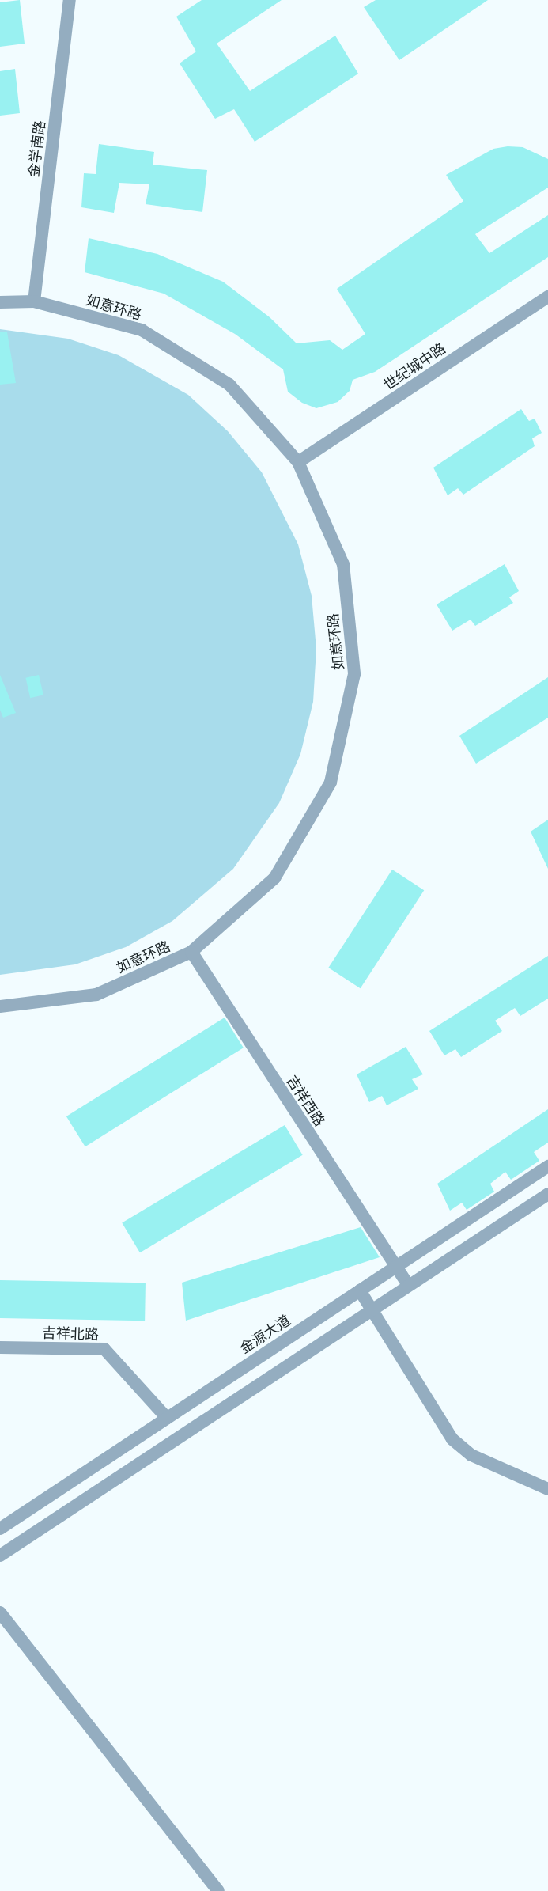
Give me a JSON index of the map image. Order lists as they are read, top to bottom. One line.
{"streets":{"street":["金学南路","如意环路","世纪城中路","吉祥西路","吉祥北路","金源大道"]},"crossings":[["金学南路","如意环路"],["如意环路","世纪城中路"],["如意环路","吉祥西路"],["吉祥西路","金源大道"],["吉祥北路","金源大道"]]}
